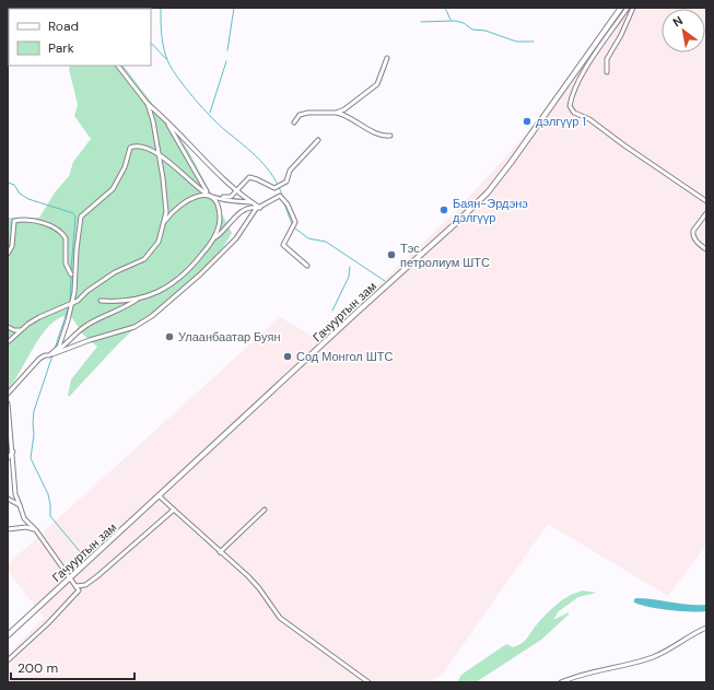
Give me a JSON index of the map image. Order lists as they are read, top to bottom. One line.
{"streets":{"main road":["Гачууртын зам"]},"places":["дэлгүүр 1","Баян-Эрдэнэ дэлгүүр","Тэс петролиум ШТС","Улаанбаатар Буян","Сод Монгол ШТС"],"legend":["Road","Park"],"scale_bar":"200 m","north":"top left"}
